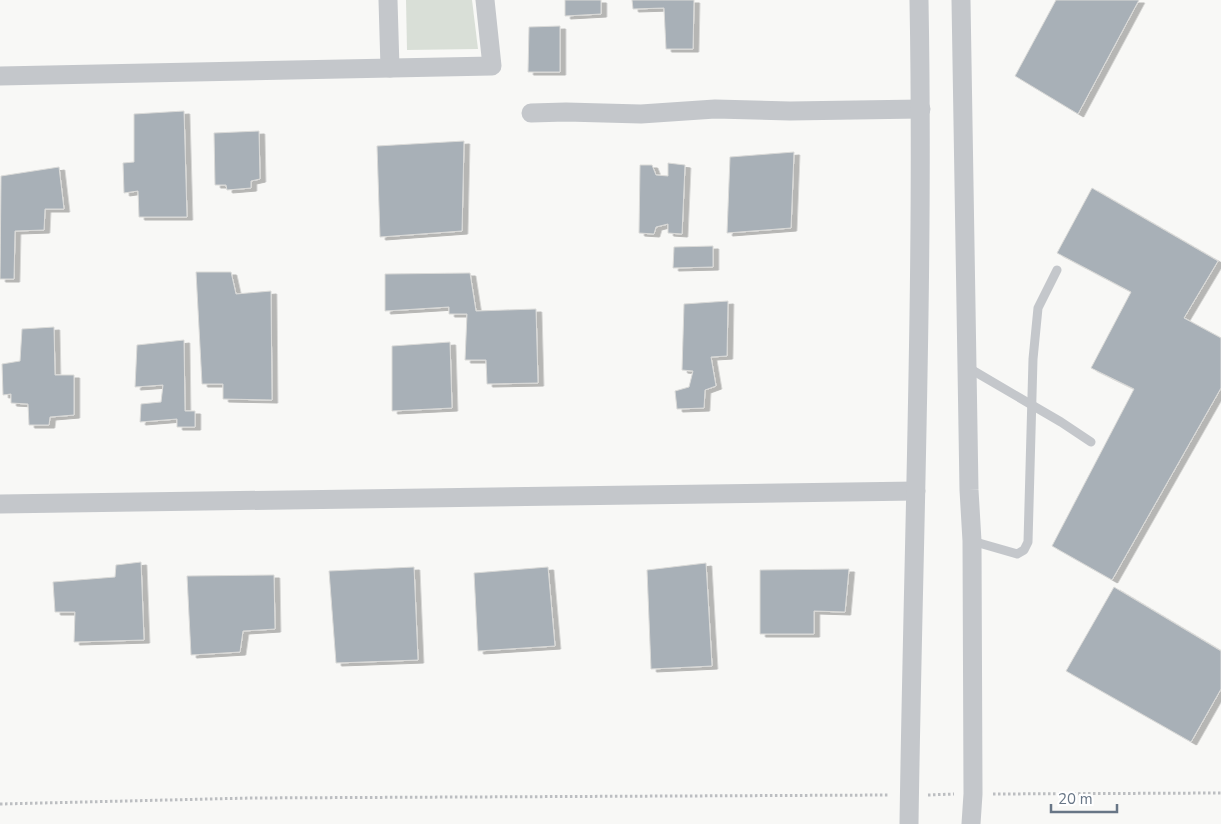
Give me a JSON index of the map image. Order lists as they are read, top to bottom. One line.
{"scale_bar":"20 m"}
